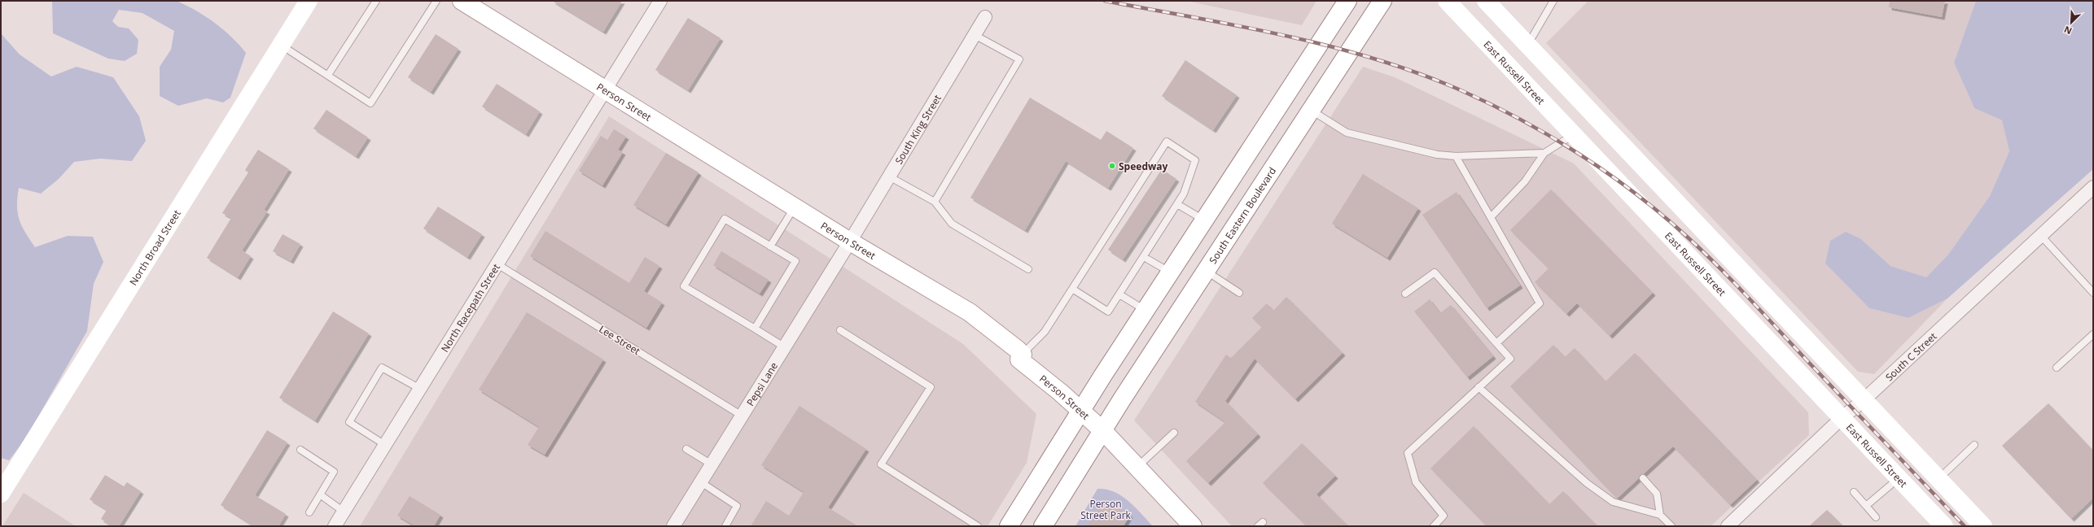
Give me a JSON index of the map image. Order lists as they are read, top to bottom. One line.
{"streets":{"main road":["East Russell Street","Person Street","South Eastern Boulevard","North Broad Street"],"street":["South King Street","North Racepath Street","South C Street","Pepsi Lane"],"lane":["Lee Street"]},"crossings":[["East Russell Street","South C Street"],["Person Street","South King Street"],["Person Street","South Eastern Boulevard"],["Person Street","North Racepath Street"],["Person Street","Pepsi Lane"],["South King Street","Pepsi Lane"],["North Racepath Street","Lee Street"],["Lee Street","Pepsi Lane"]],"parks":["Person Street Park"],"places":["Speedway"],"north":"bottom left"}
